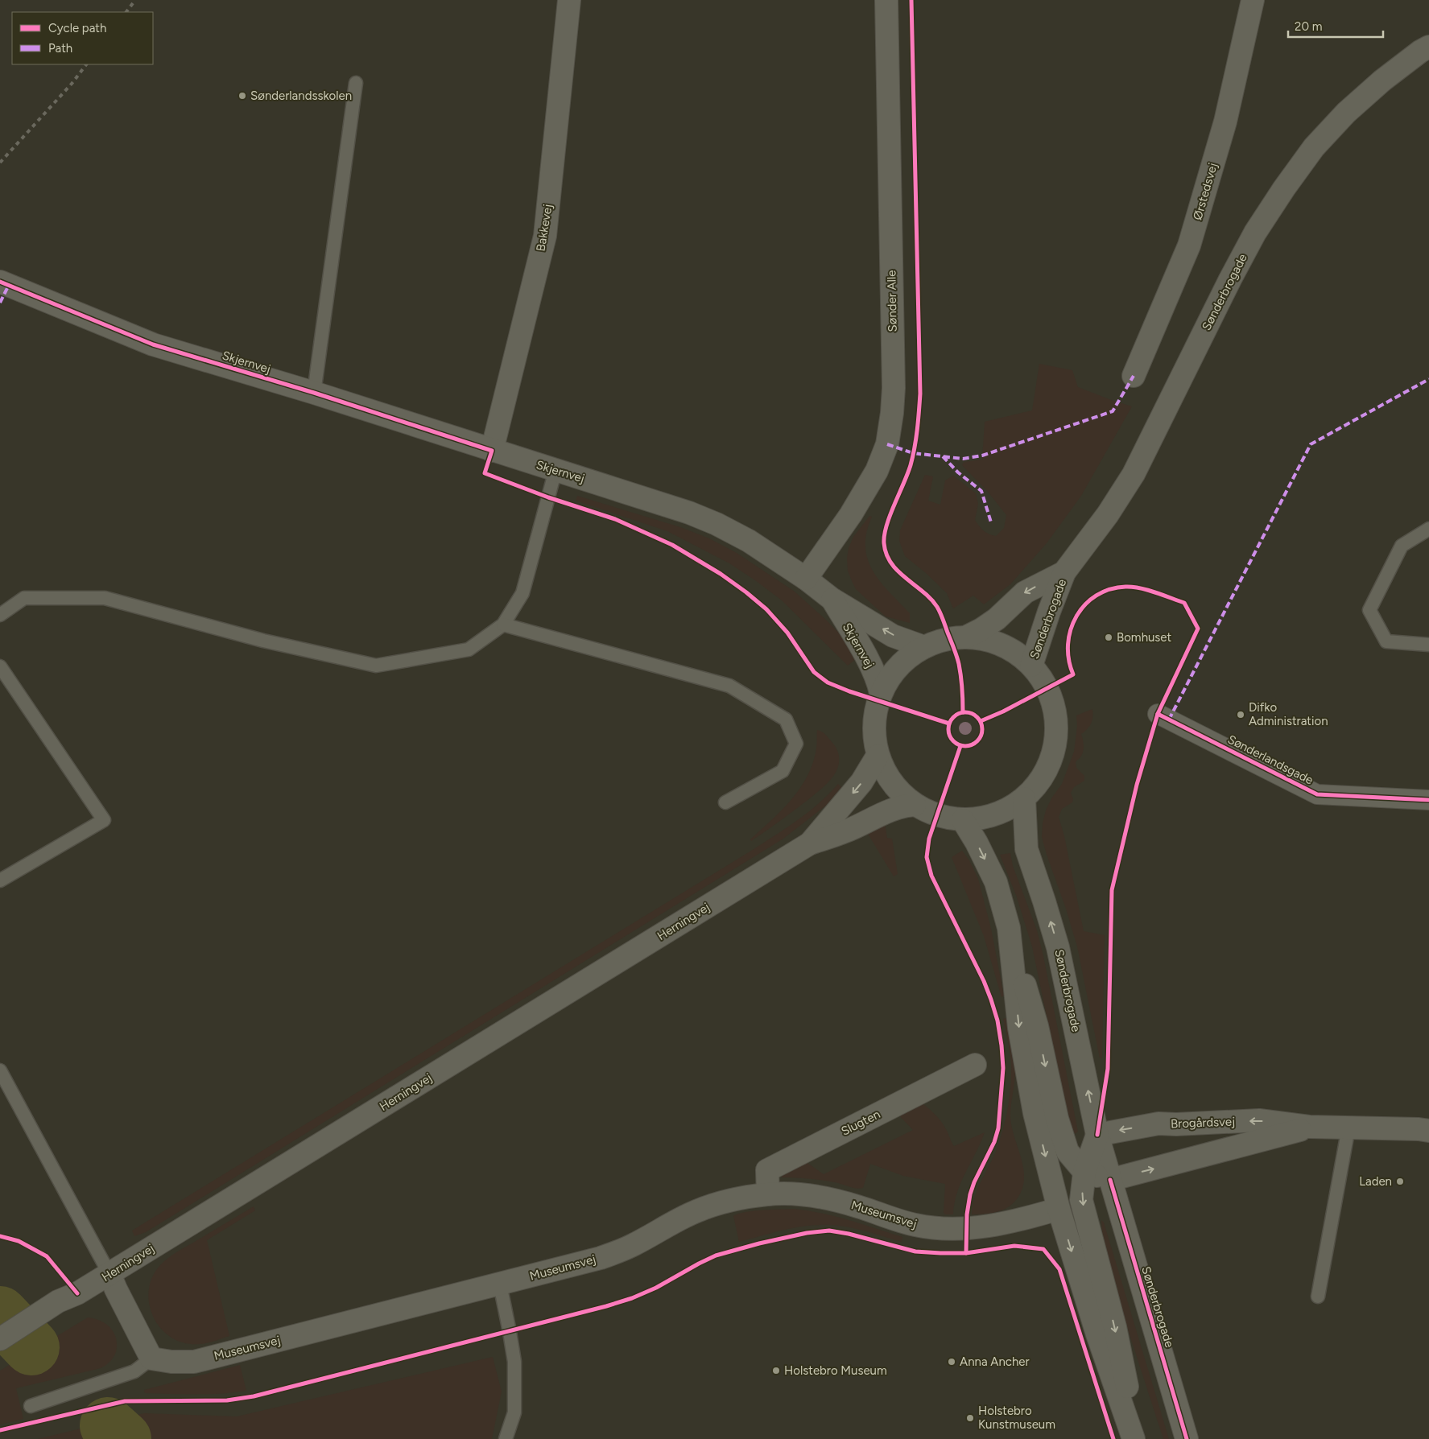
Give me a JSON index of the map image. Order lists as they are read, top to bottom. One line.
{"streets":{"street":["Ørstedsvej","Bakkevej","Sønderbrogade","Sønder Alle","Skjernvej","Sønderlandsgade","Herningvej","Slugten","Brogårdsvej","Museumsvej"]},"crossings":[["Bakkevej","Skjernvej"],["Sønderbrogade","Brogårdsvej"],["Sønder Alle","Skjernvej"],["Slugten","Museumsvej"]],"places":["Sønderlandsskolen","Bomhuset","Difko Administration","Laden","Anna Ancher","Holstebro Museum","Holstebro Kunstmuseum"],"legend":["Cycle path","Path"],"scale_bar":"20 m"}
